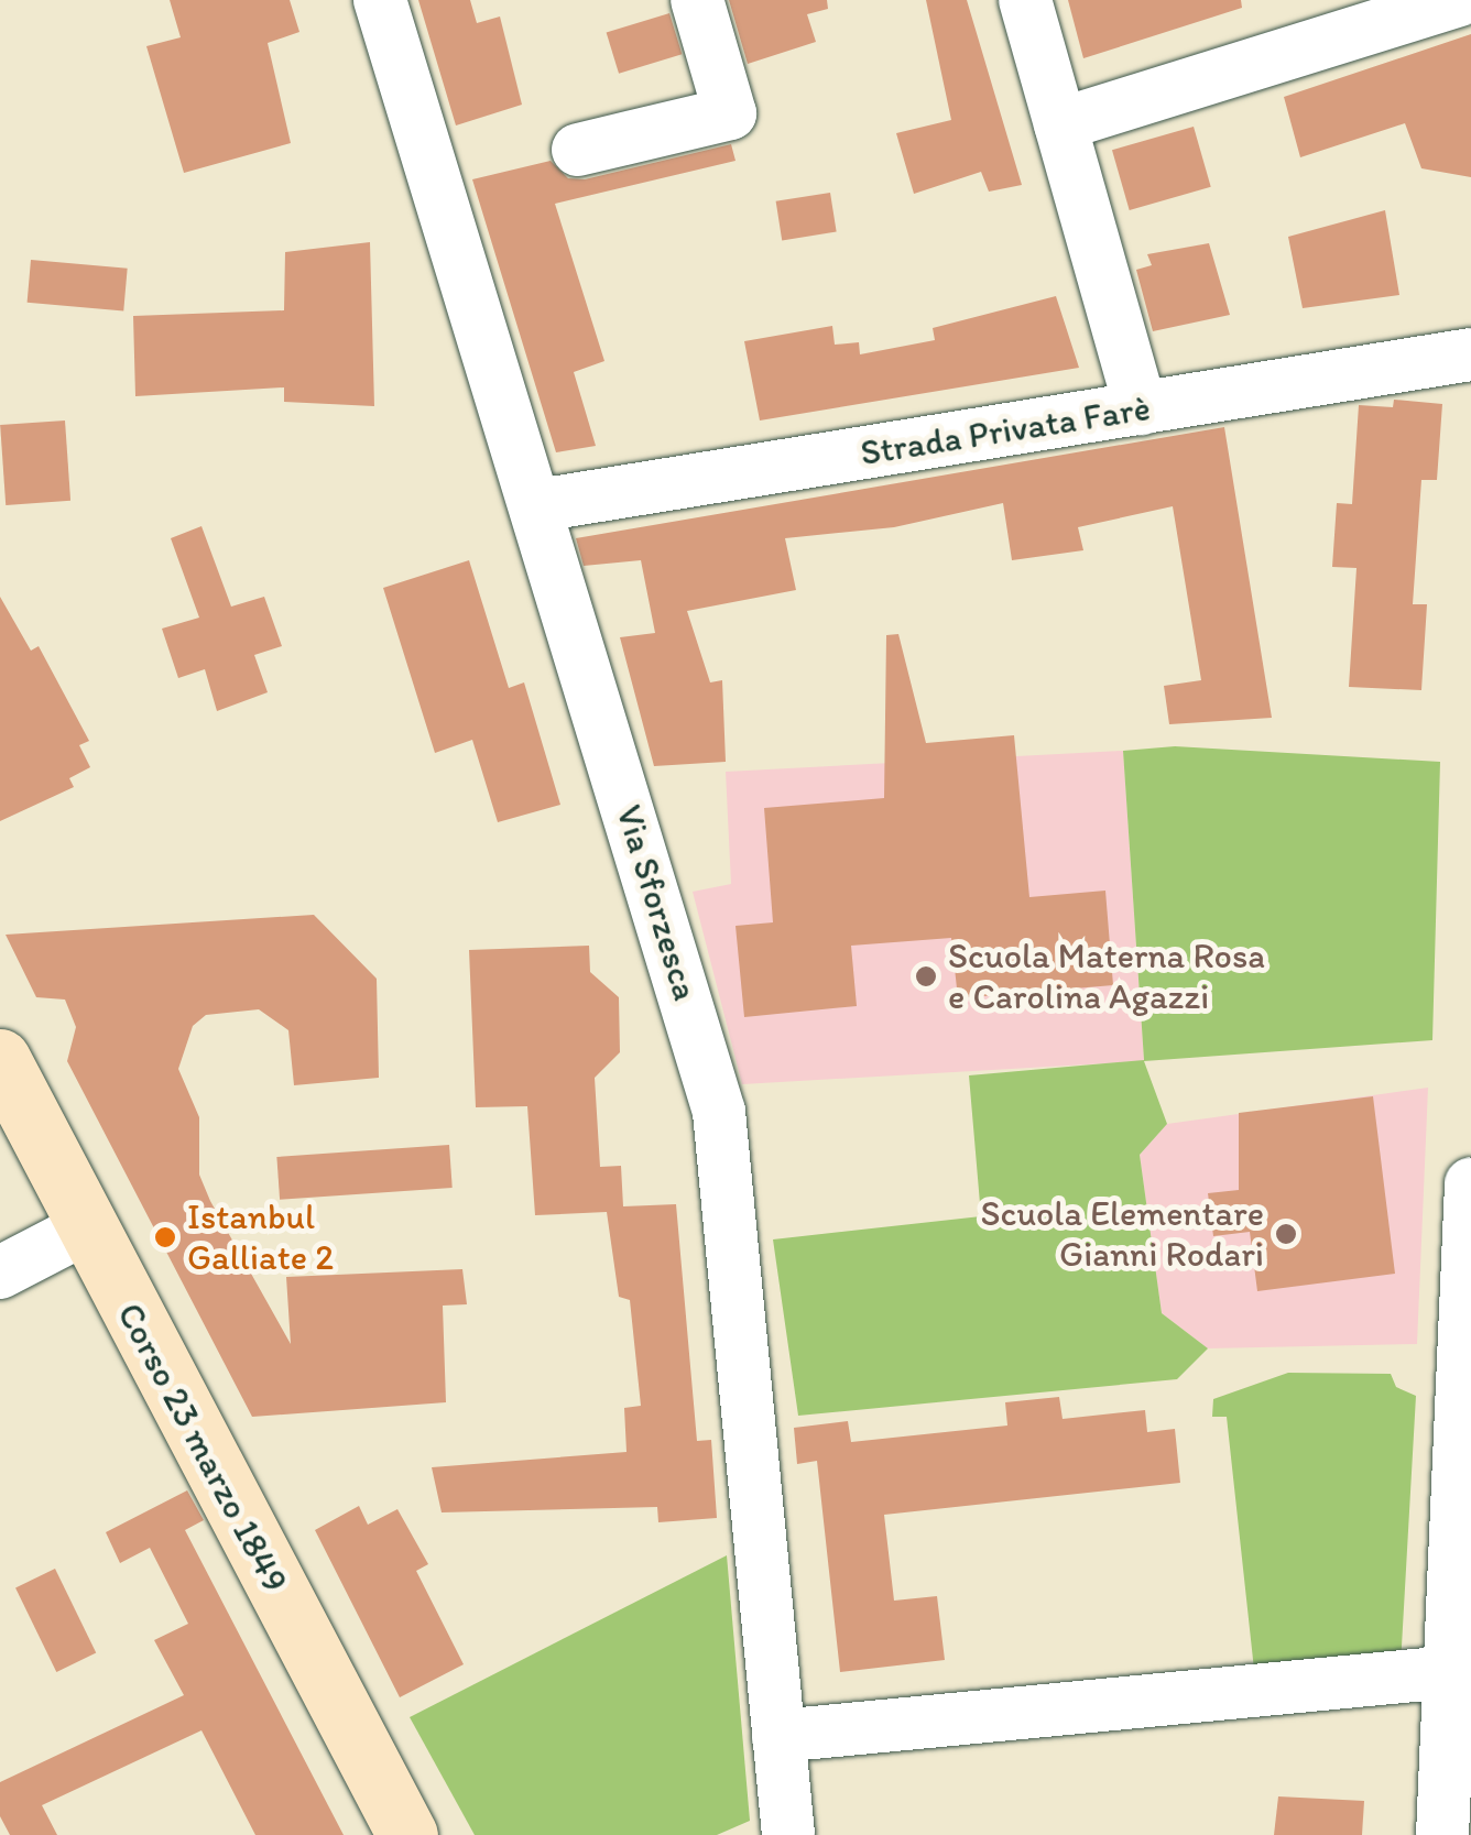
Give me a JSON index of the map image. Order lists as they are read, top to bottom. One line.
{"streets":{"main road":["Corso 23 marzo 1849"],"street":["Strada Privata Farè","Via Sforzesca"]},"crossings":[["Strada Privata Farè","Via Sforzesca"]],"places":["Scuola Materna Rosa e Carolina Agazzi","Scuola Elementare Gianni Rodari","Istanbul Galliate 2"]}
